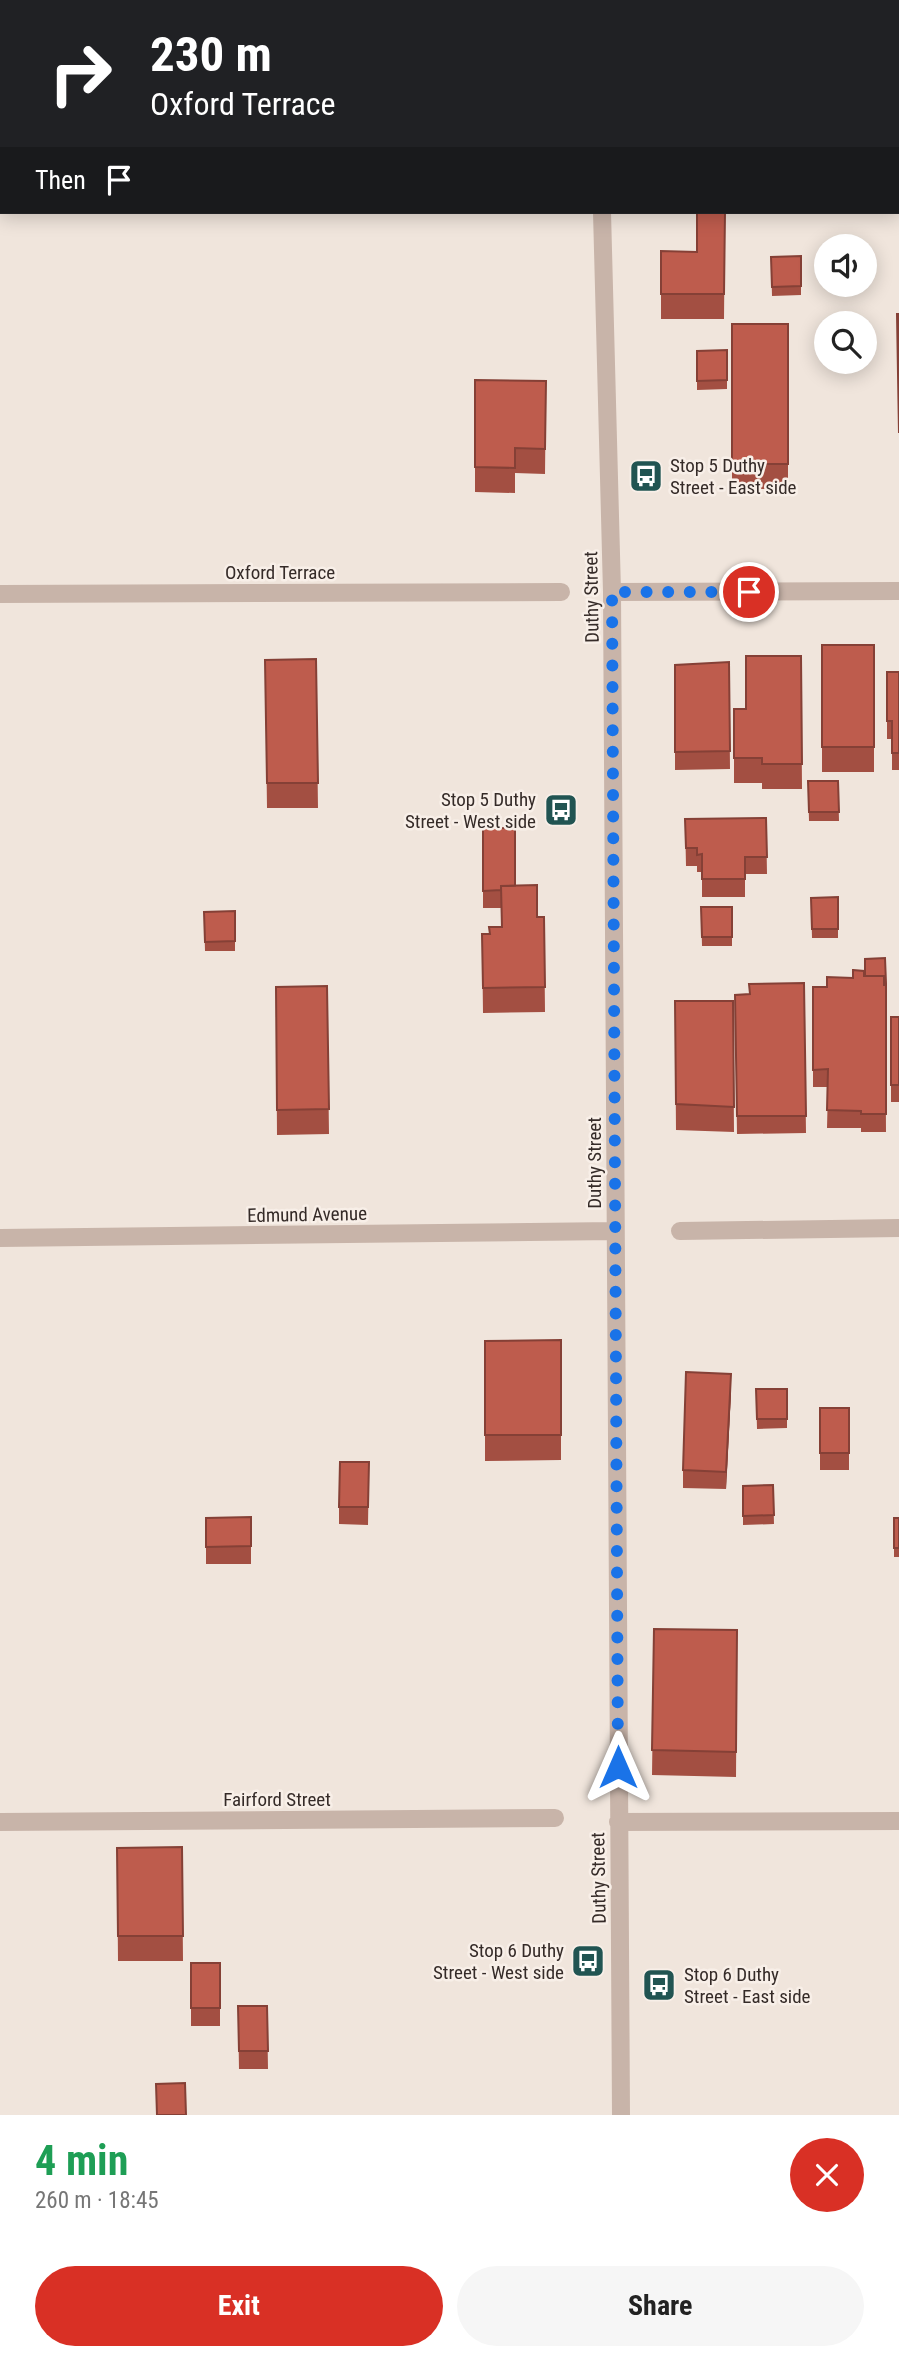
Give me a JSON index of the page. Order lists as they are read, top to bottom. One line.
{"streets":{"street":["Oxford Terrace","Duthy Street","Edmund Avenue","Fairford Street"]},"crossings":[["Duthy Street","Edmund Avenue"]],"places":{"bus stop":["Stop 5 Duthy Street - East side","Stop 5 Duthy Street - West side","Stop 6 Duthy Street - West side","Stop 6 Duthy Street - East side"]},"page":{"turn":["230 m","Oxford Terrace"],"then":"Then","heading":["4 min","260 m · 18:45"],"buttons":["Exit","Share"]}}
